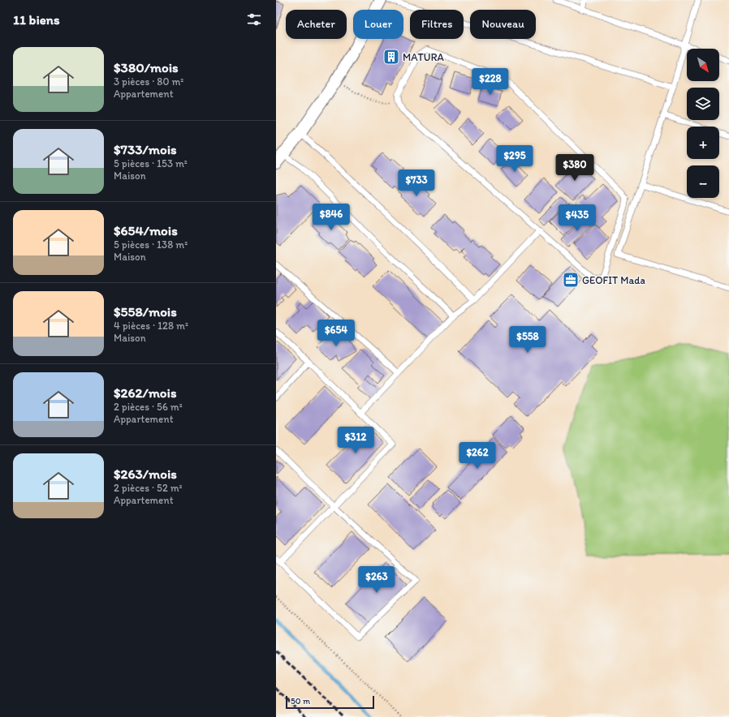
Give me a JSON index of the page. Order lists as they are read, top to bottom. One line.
{"places":{"building":["MATURA"],"office":["GEOFIT Mada"]},"scale_bar":"50 m","north":"bottom right","page":{"heading":"11 biens","chip":["Acheter","Louer","Filtres","Nouveau"],"list":[{"name":"$380/mois","note":"3 pièces · 80 m² · Appartement"},{"name":"$733/mois","note":"5 pièces · 153 m² · Maison"},{"name":"$654/mois","note":"5 pièces · 138 m² · Maison"},{"name":"$558/mois","note":"4 pièces · 128 m² · Maison"},{"name":"$262/mois","note":"2 pièces · 56 m² · Appartement"},{"name":"$263/mois","note":"2 pièces · 52 m² · Appartement"}],"map_buttons":["+","−"],"price":["$228","$295","$380","$733","$846","$435","$654","$558","$312","$262","$263"],"scale":"50 m"}}
